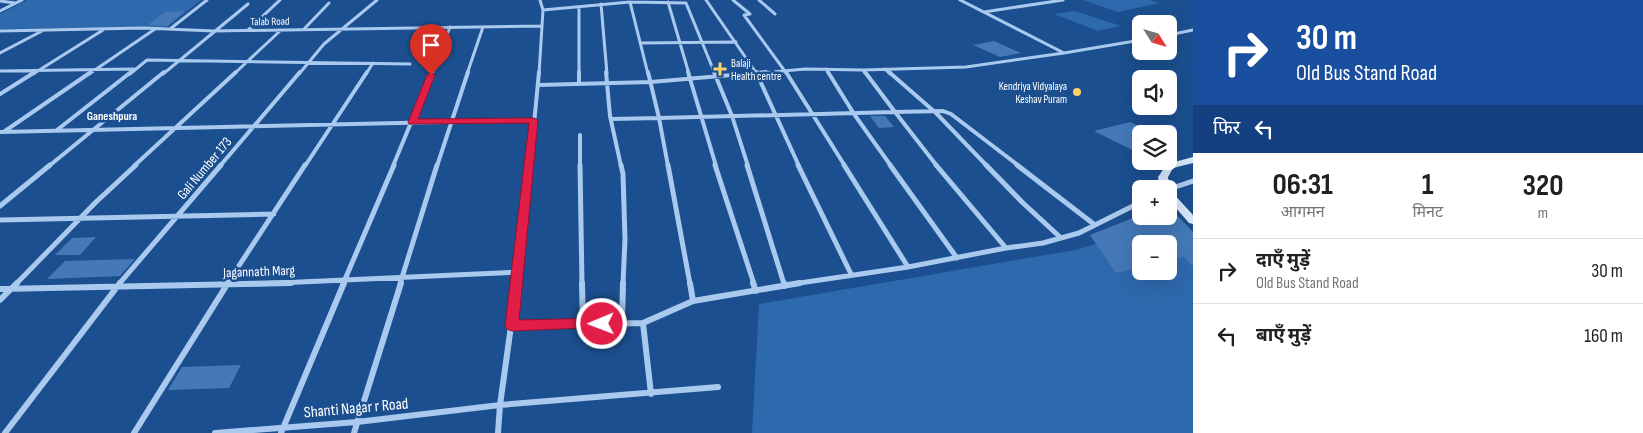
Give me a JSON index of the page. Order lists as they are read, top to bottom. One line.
{"streets":{"street":["Talab Road","Gali Number 173","Jagannath Marg","Shanti Nagar r Road"]},"crossings":[["Talab Road","Gali Number 173"],["Gali Number 173","Jagannath Marg"]],"districts":["Ganeshpura"],"places":{"health":["Balaji Health centre"],"other":["Kendriya Vidyalaya Keshav Puram"]},"north":"bottom right","page":{"turn":["30 m","Old Bus Stand Road"],"map_buttons":["+","−"],"then":"फिर","eta":["06:31","आगमन","1","मिनट","320","m"],"list":[{"name":"दाएँ मुड़ें","note":"Old Bus Stand Road","value":"30 m"},{"name":"बाएँ मुड़ें","value":"160 m"}]}}
